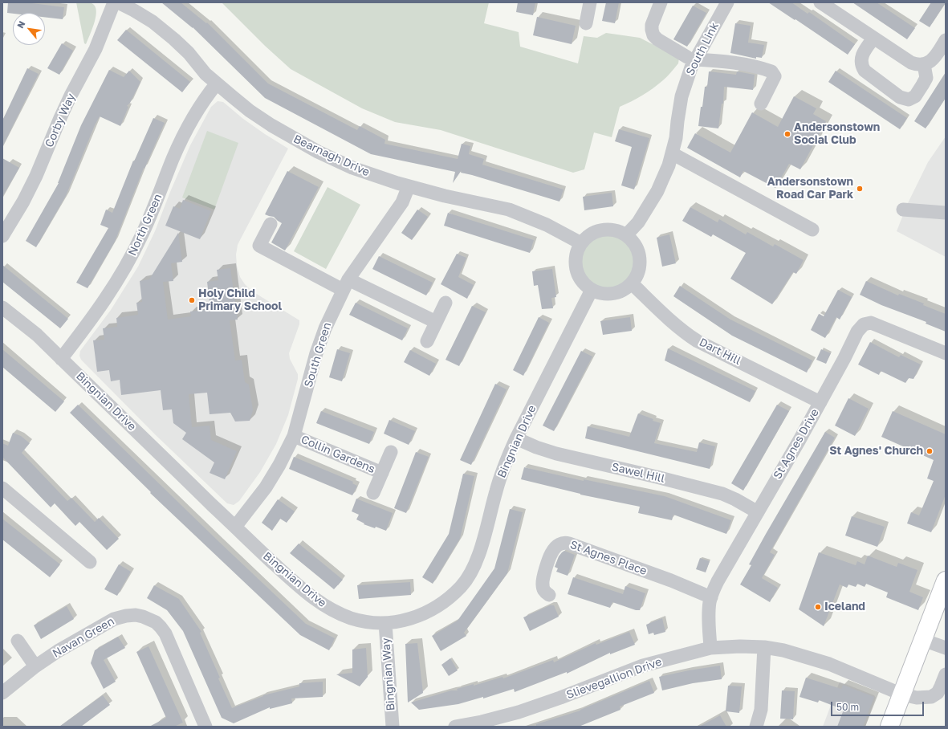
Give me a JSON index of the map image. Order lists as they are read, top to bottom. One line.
{"streets":{"street":["South Link","Corby Way","Bearnagh Drive","North Green","Dart Hill","South Green","Bingnian Drive","St Agnes Drive","Collin Gardens","Sawel Hill","St Agnes Place","Navan Green","Bingnian Way","Slievegallion Drive"]},"crossings":[["South Link","Bearnagh Drive"],["South Link","Dart Hill"],["South Link","Bingnian Drive"],["Bearnagh Drive","North Green"],["Bearnagh Drive","Dart Hill"],["Bearnagh Drive","South Green"],["Bearnagh Drive","Bingnian Drive"],["North Green","Bingnian Drive"],["Dart Hill","Bingnian Drive"],["Dart Hill","St Agnes Drive"],["South Green","Bingnian Drive"],["South Green","Collin Gardens"],["Bingnian Drive","Sawel Hill"],["Bingnian Drive","Bingnian Way"],["St Agnes Drive","Sawel Hill"],["St Agnes Drive","St Agnes Place"],["St Agnes Drive","Slievegallion Drive"]],"places":["Andersonstown Social Club","Andersonstown Road Car Park","Holy Child Primary School","St Agnes' Church","Iceland"],"scale_bar":"50 m","north":"top left"}
